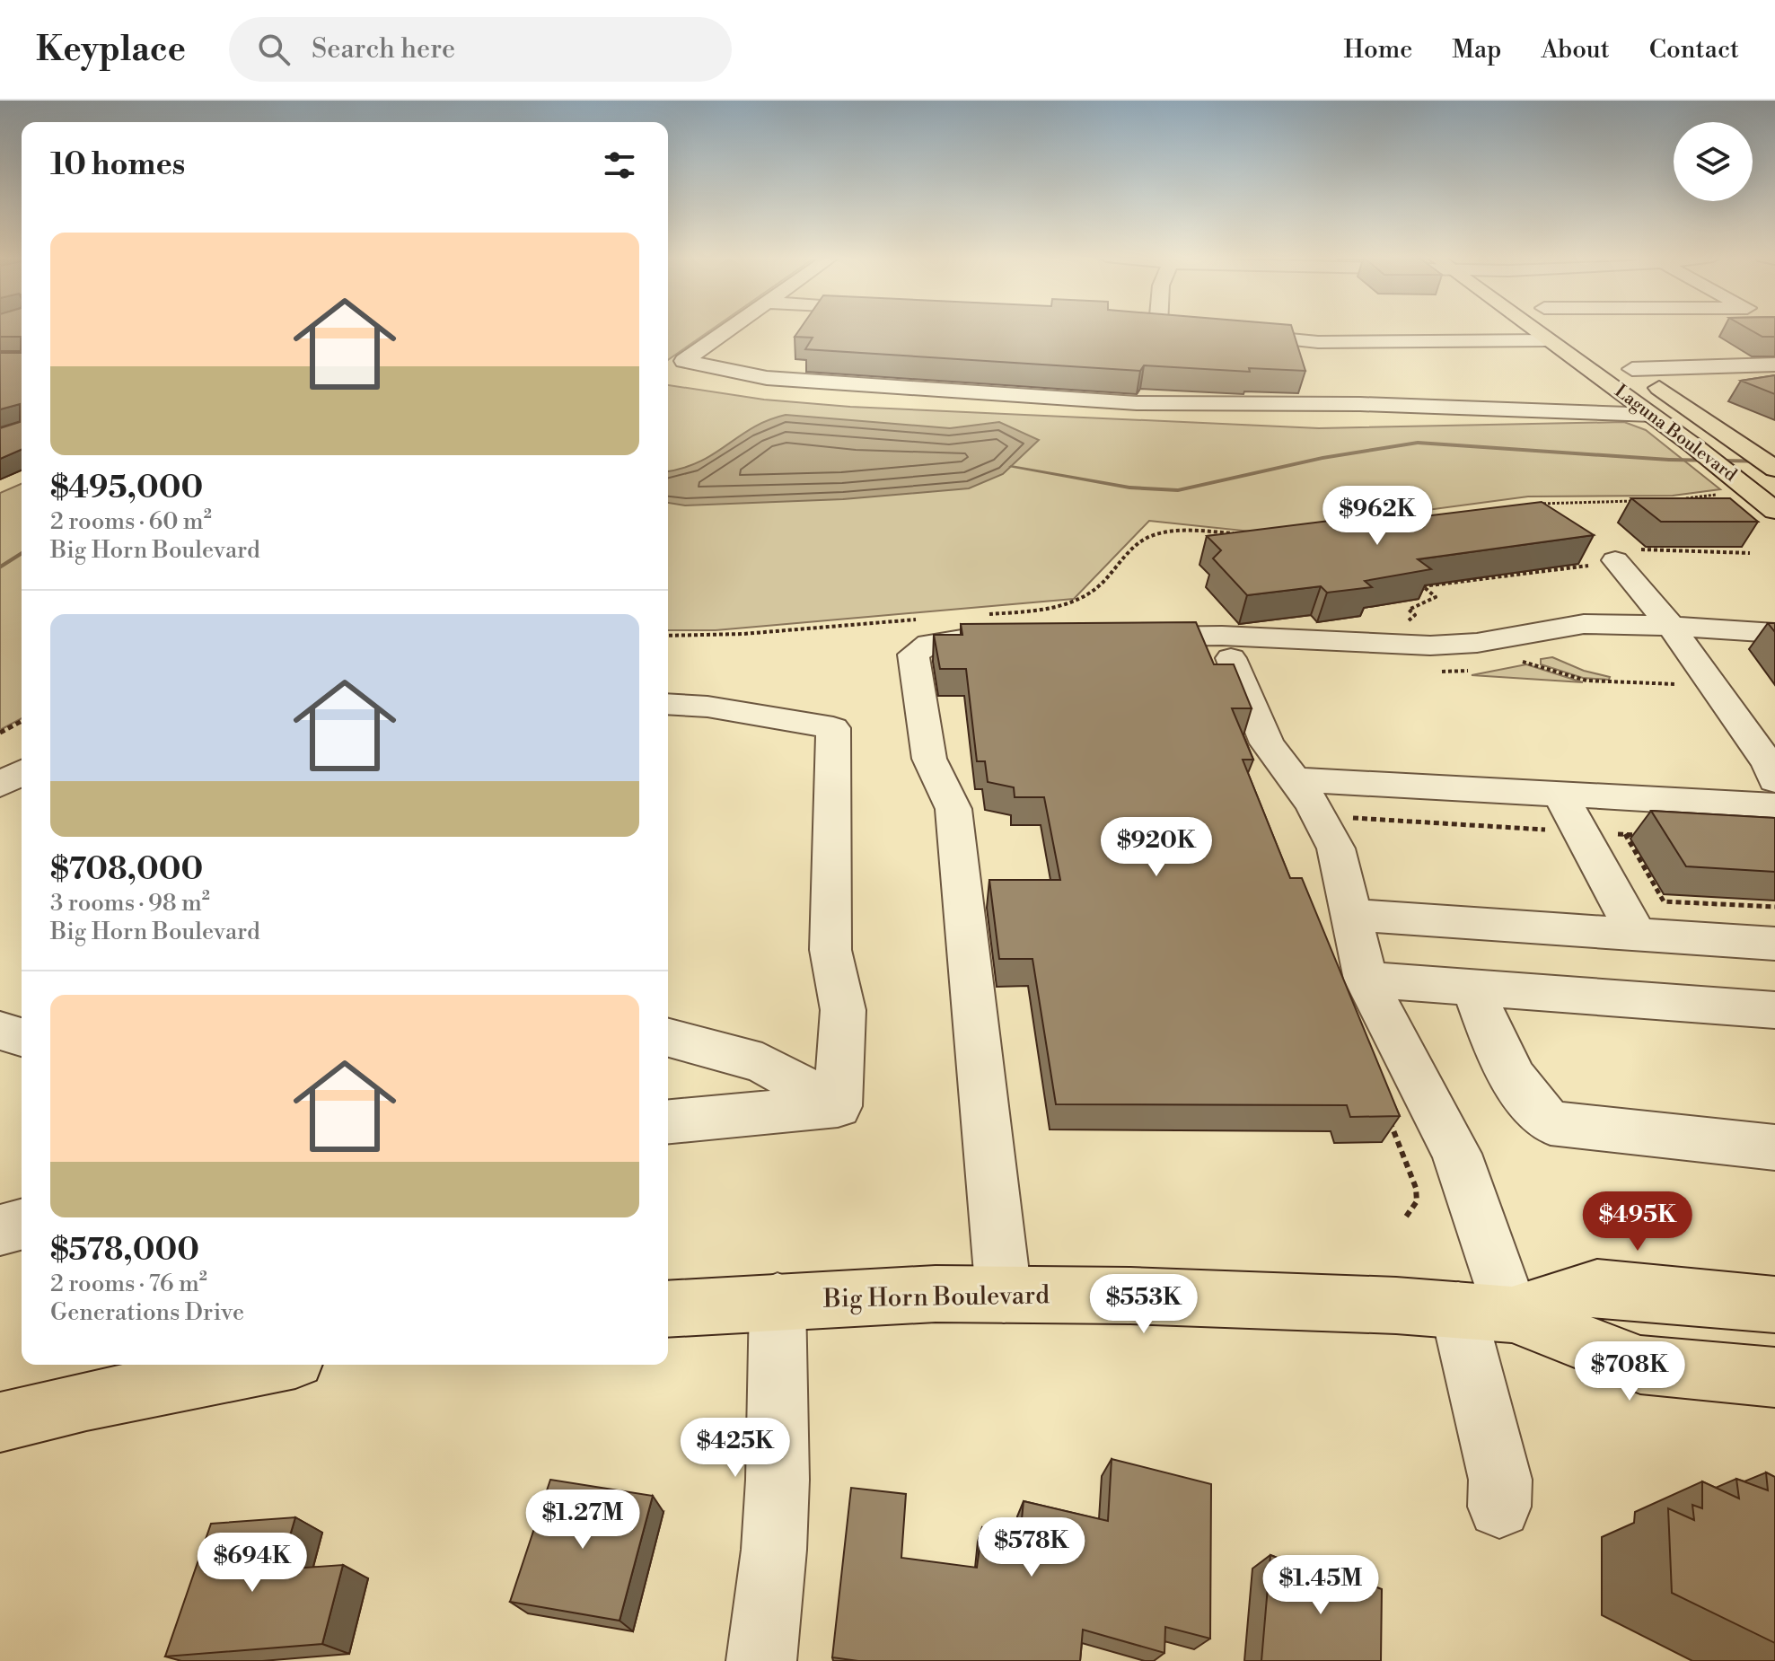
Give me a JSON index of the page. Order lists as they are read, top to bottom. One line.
{"streets":{"main road":["Laguna Boulevard","Big Horn Boulevard"]},"page":{"header":"Keyplace","search":"Search here","nav":["Home","Map","About","Contact"],"heading":"10 homes","list":[{"name":"$495,000","note":"2 rooms · 60 m² · Big Horn Boulevard"},{"name":"$708,000","note":"3 rooms · 98 m² · Big Horn Boulevard"},{"name":"$578,000","note":"2 rooms · 76 m² · Generations Drive"}],"price":["$962K","$920K","$495K","$553K","$708K","$425K","$1.27M","$578K","$694K","$1.45M"]}}
